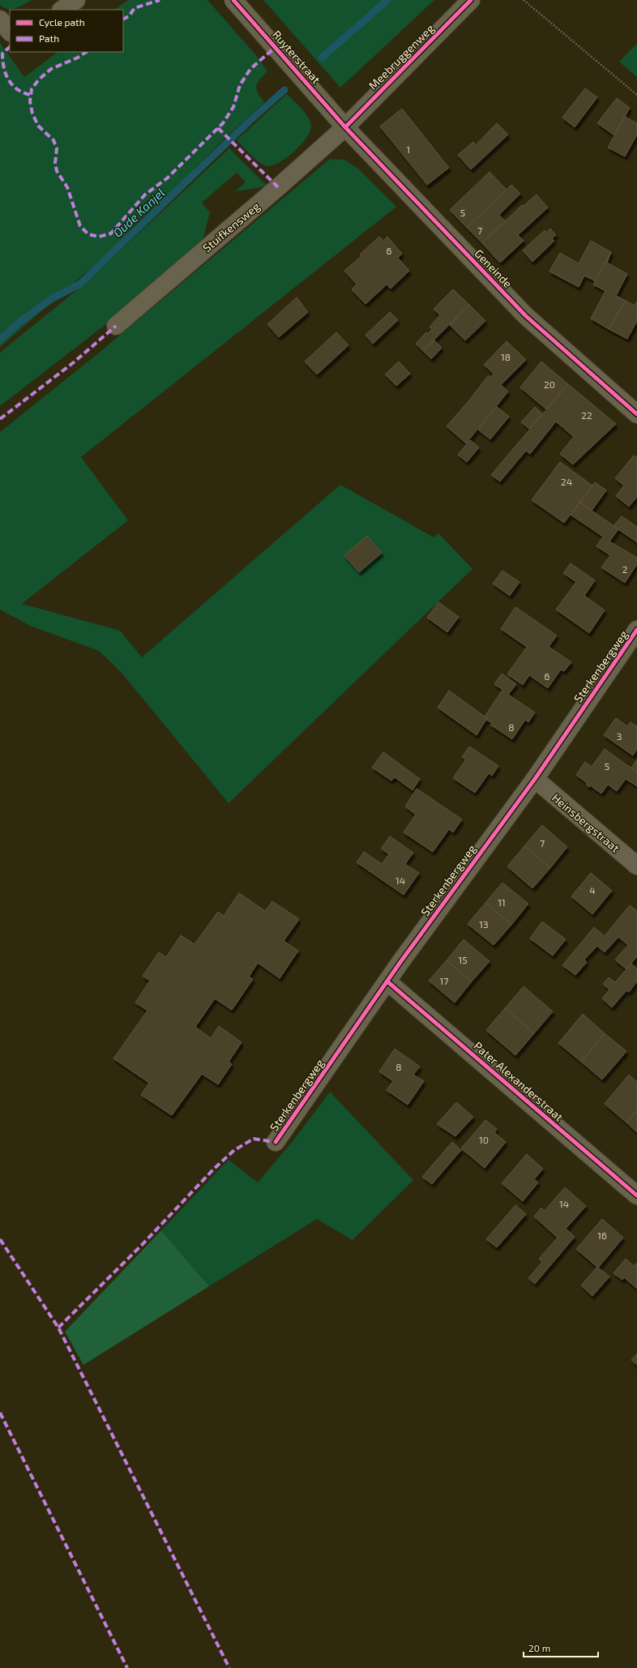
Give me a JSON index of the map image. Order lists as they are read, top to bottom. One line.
{"streets":{"street":["Ruyterstraat","Meebruggenweg","Stuifkensweg","Geneinde","Sterkenbergweg","Heinsbergstraat","Pater Alexanderstraat"]},"crossings":[["Ruyterstraat","Meebruggenweg"],["Ruyterstraat","Stuifkensweg"],["Ruyterstraat","Geneinde"],["Meebruggenweg","Stuifkensweg"],["Meebruggenweg","Geneinde"],["Stuifkensweg","Geneinde"],["Sterkenbergweg","Heinsbergstraat"],["Sterkenbergweg","Pater Alexanderstraat"]],"water":["Oude Kanjel"],"house_numbers":["1","5","7","6","18","20","22","24","2","6","8","3","5","7","14","4","11","13","15","17","8","10","14","16"],"legend":["Cycle path","Path"],"scale_bar":"20 m"}
